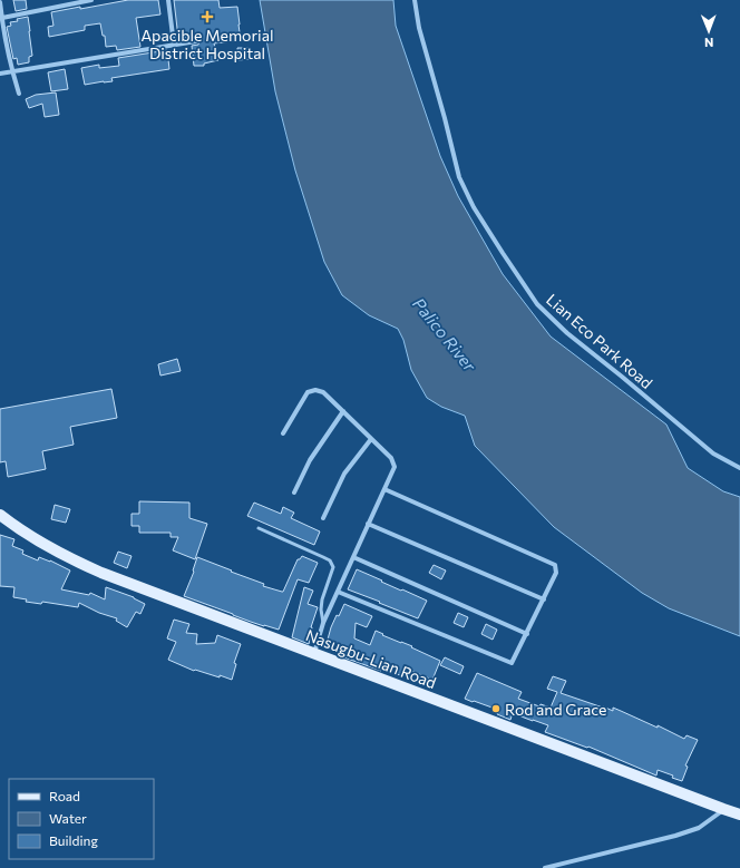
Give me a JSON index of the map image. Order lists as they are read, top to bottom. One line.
{"streets":{"main road":["Nasugbu-Lian Road"],"street":["Lian Eco Park Road"]},"water":["Palico River"],"places":{"health":["Apacible Memorial District Hospital"],"other":["Rod and Grace"]},"legend":["Road","Water","Building"],"north":"bottom"}
